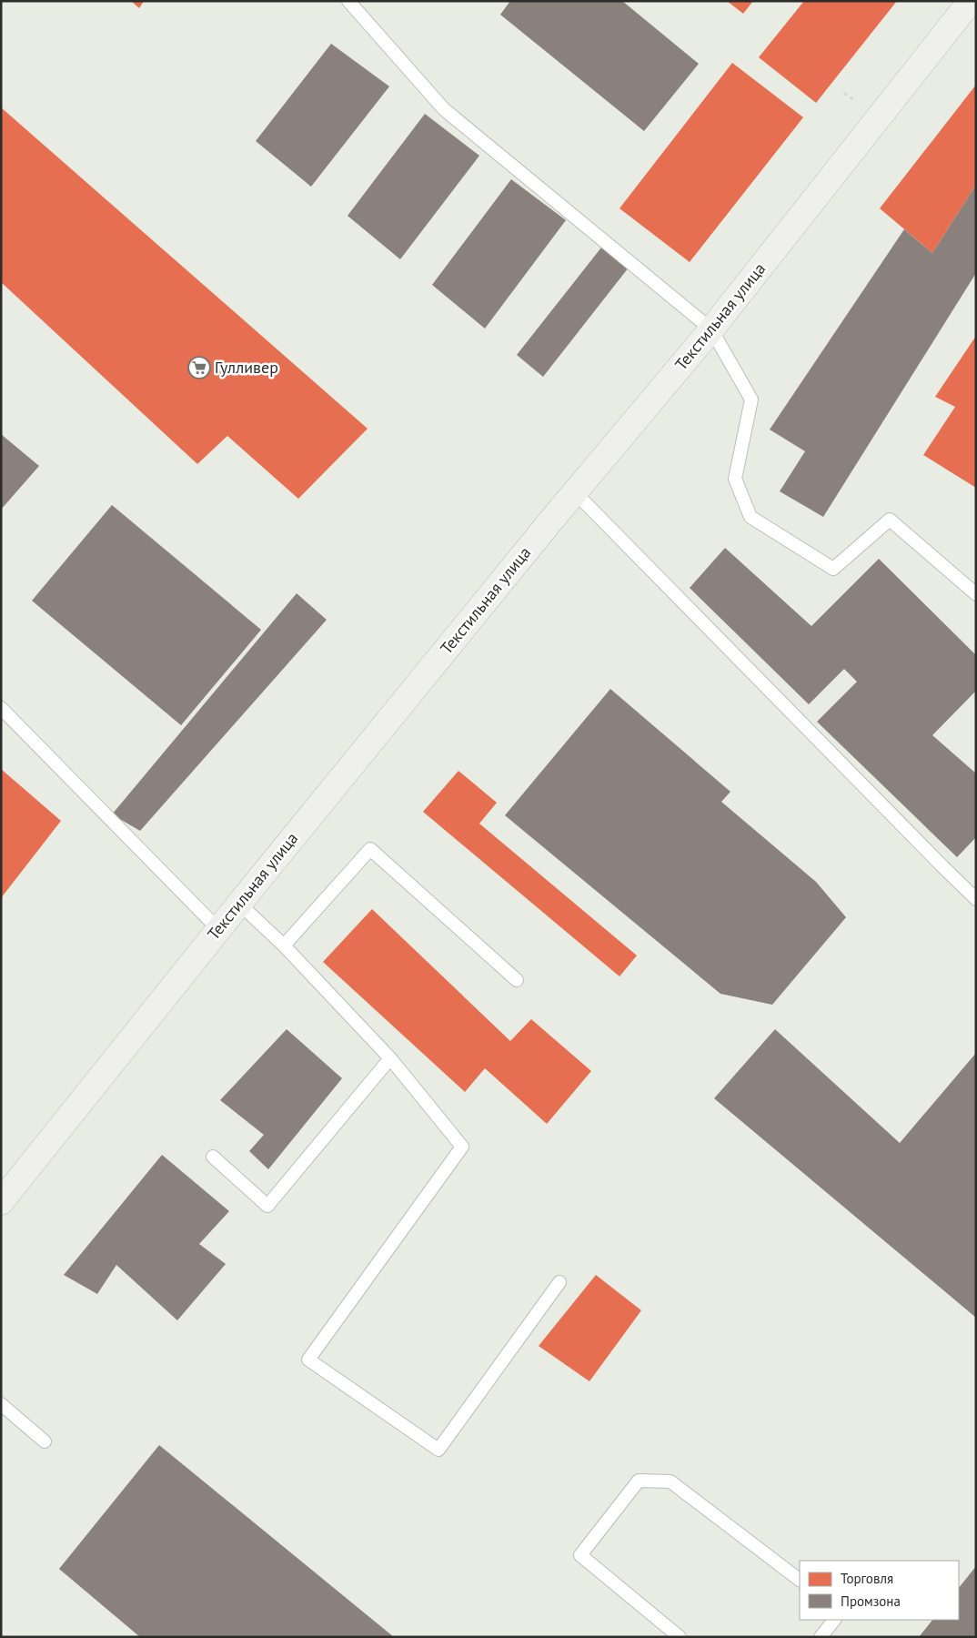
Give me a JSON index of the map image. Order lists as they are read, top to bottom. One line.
{"streets":{"main road":["Текстильная улица"]},"places":{"supermarket":["Гулливер"]},"legend":["Торговля","Промзона"]}
